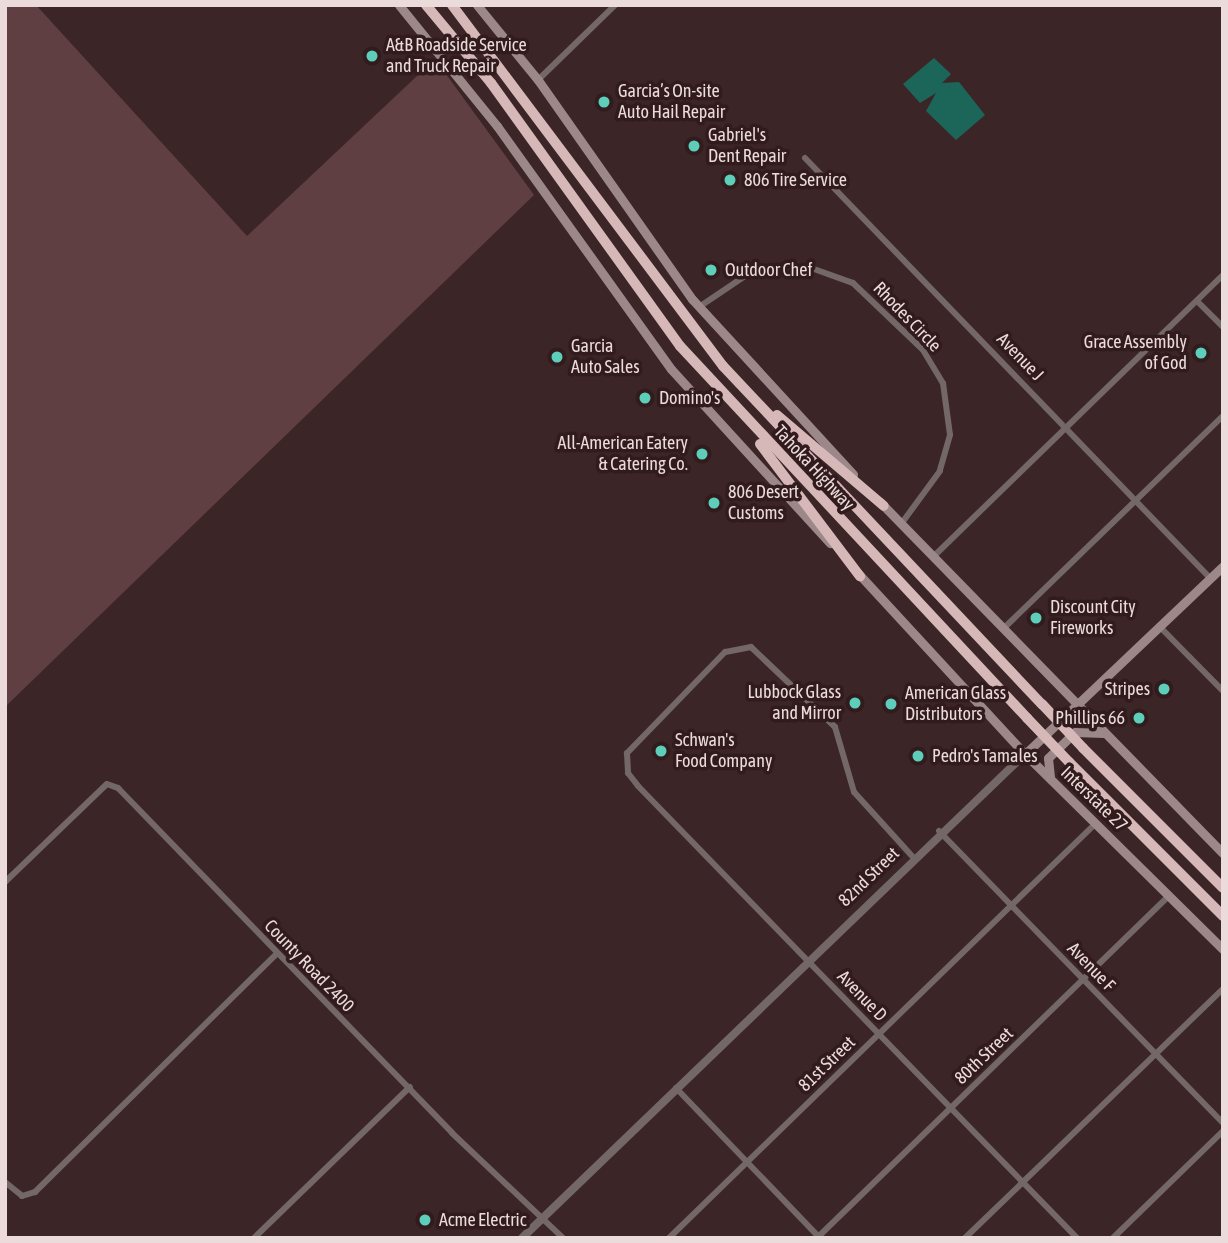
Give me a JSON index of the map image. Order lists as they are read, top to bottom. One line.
{"streets":{"highway":["Tahoka Highway"],"main road":["Interstate 27","82nd Street"],"street":["Rhodes Circle","Avenue J","County Road 2400","Avenue F","Avenue D","80th Street","81st Street"]},"crossings":[["Rhodes Circle","Tahoka Highway"],["Avenue J","82nd Street"],["Interstate 27","82nd Street"],["Interstate 27","80th Street"],["Interstate 27","81st Street"],["82nd Street","County Road 2400"],["82nd Street","Avenue F"],["82nd Street","Avenue D"],["Avenue F","80th Street"],["Avenue F","81st Street"],["Avenue D","80th Street"],["Avenue D","81st Street"]],"places":["A&B Roadside Service and Truck Repair","Garcia’s On-site Auto Hail Repair","Gabriel's Dent Repair","806 Tire Service","Outdoor Chef","Grace Assembly of God","Garcia Auto Sales","Domino's","All-American Eatery & Catering Co.","806 Desert Customs","Discount City Fireworks","Stripes","Lubbock Glass and Mirror","American Glass Distributors","Phillips 66","Schwan's Food Company","Pedro's Tamales","Acme Electric"]}
